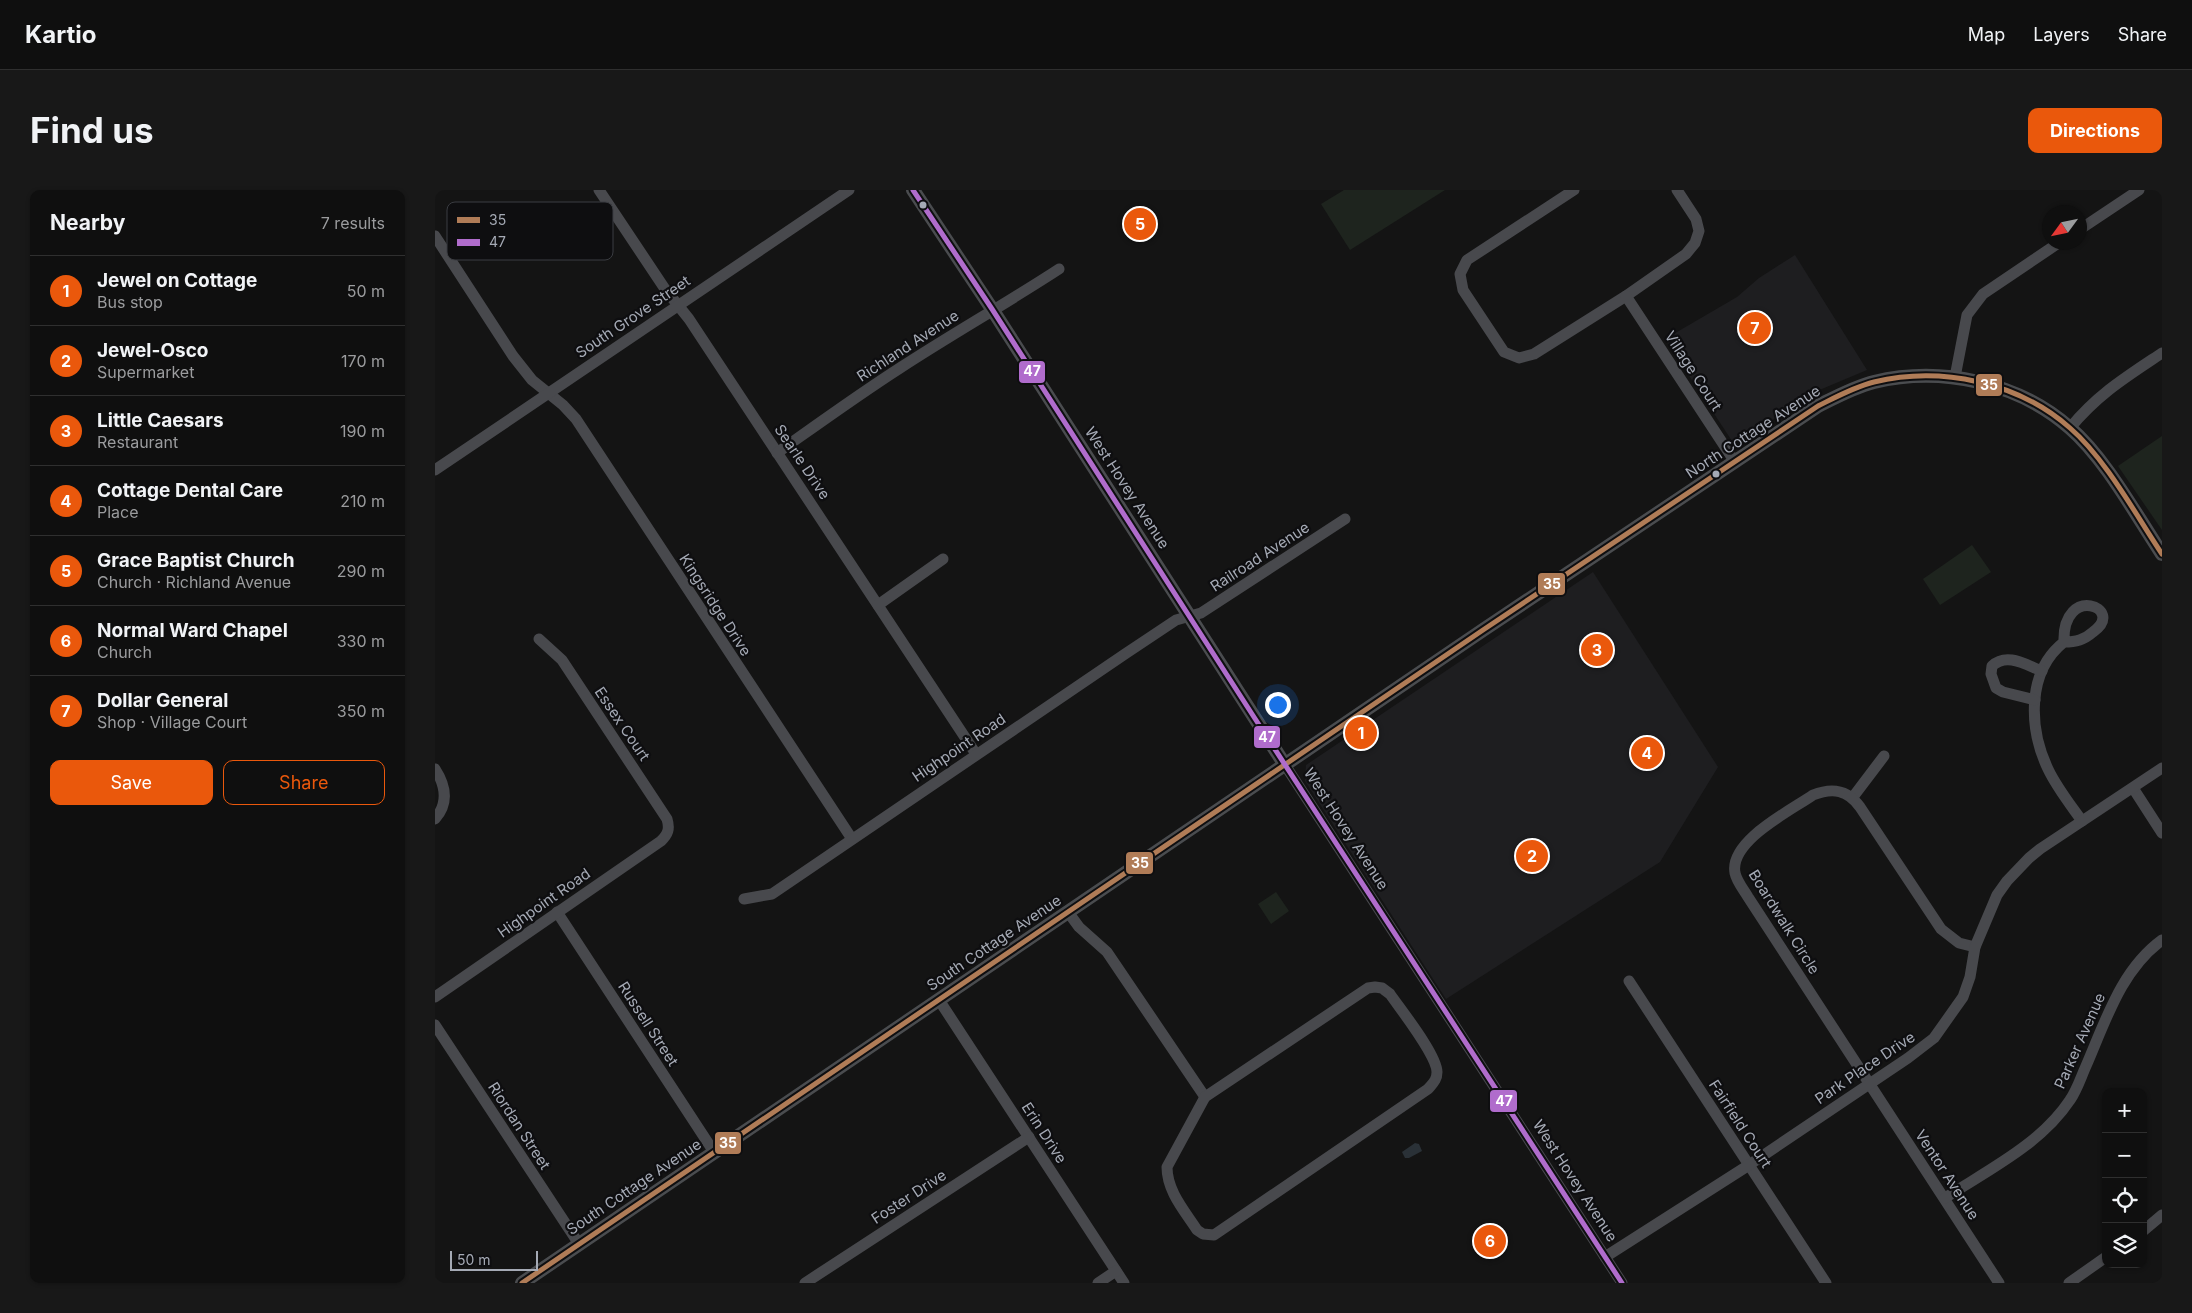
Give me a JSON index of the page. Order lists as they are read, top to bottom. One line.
{"streets":{"main road":["North Cottage Avenue","West Hovey Avenue","South Cottage Avenue"],"street":["South Grove Street","Richland Avenue","Village Court","Searle Drive","Railroad Avenue","Kingsridge Drive","Essex Court","Highpoint Road","Boardwalk Circle","Russell Street","Parker Avenue","Park Place Drive","Fairfield Court","Riordan Street","Erin Drive","Ventor Avenue","Foster Drive"]},"crossings":[["South Grove Street","Searle Drive"],["South Grove Street","Kingsridge Drive"],["Richland Avenue","Searle Drive"],["Richland Avenue","West Hovey Avenue"],["Village Court","North Cottage Avenue"],["North Cottage Avenue","South Cottage Avenue"],["Searle Drive","Highpoint Road"],["West Hovey Avenue","Railroad Avenue"],["West Hovey Avenue","Highpoint Road"],["West Hovey Avenue","South Cottage Avenue"],["West Hovey Avenue","Park Place Drive"],["Railroad Avenue","Highpoint Road"],["Kingsridge Drive","Highpoint Road"],["Essex Court","Highpoint Road"],["Highpoint Road","Russell Street"],["Boardwalk Circle","Park Place Drive"],["Boardwalk Circle","Ventor Avenue"],["South Cottage Avenue","Russell Street"],["South Cottage Avenue","Riordan Street"],["South Cottage Avenue","Erin Drive"],["Parker Avenue","Ventor Avenue"],["Park Place Drive","Fairfield Court"],["Park Place Drive","Ventor Avenue"],["Erin Drive","Foster Drive"]],"lines":["transit line 47","transit line 35"],"legend":["35","47"],"scale_bar":"50 m","north":"bottom left","page":{"header":"Kartio","nav":["Map","Layers","Share"],"buttons":["Directions",["Save","Share"]],"title":"Find us","heading":["Nearby","7 results"],"pins":["5","7","3","1","4","2","6"],"list":[{"mark":"1","name":"Jewel on Cottage","note":"Bus stop","value":"50 m"},{"mark":"2","name":"Jewel-Osco","note":"Supermarket","value":"170 m"},{"mark":"3","name":"Little Caesars","note":"Restaurant","value":"190 m"},{"mark":"4","name":"Cottage Dental Care","note":"Place","value":"210 m"},{"mark":"5","name":"Grace Baptist Church","note":"Church · Richland Avenue","value":"290 m"},{"mark":"6","name":"Normal Ward Chapel","note":"Church","value":"330 m"},{"mark":"7","name":"Dollar General","note":"Shop · Village Court","value":"350 m"}],"map_buttons":["+","−"],"scale":"50 m"}}
